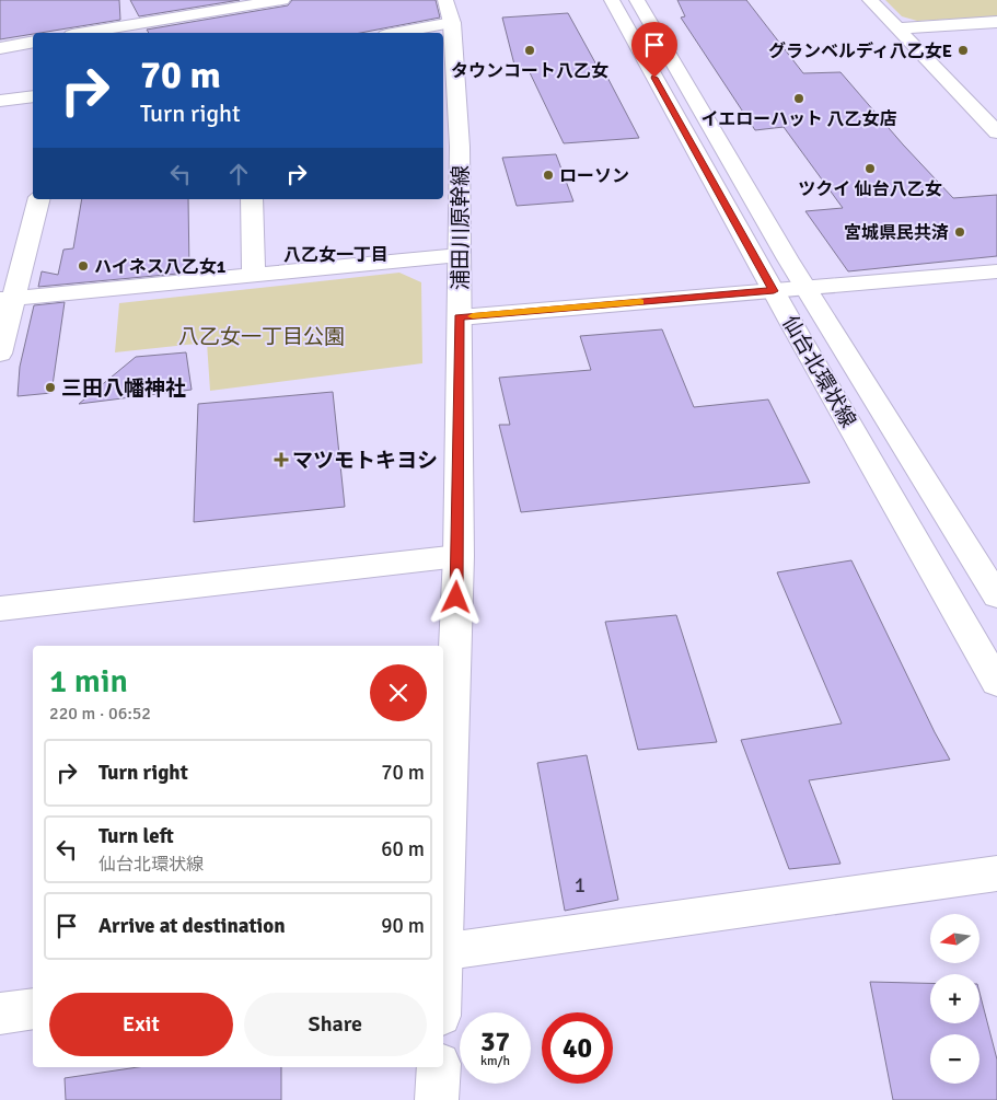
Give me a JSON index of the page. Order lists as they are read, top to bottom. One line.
{"streets":{"street":["浦田川原幹線","仙台北環状線"]},"districts":["八乙女一丁目"],"parks":["八乙女一丁目公園"],"places":{"other":["タウンコート八乙女","グランベルディ八乙女E","イエローハット 八乙女店","ツクイ 仙台八乙女","ローソン","宮城県民共済","ハイネス八乙女1","三田八幡神社"],"health":["マツモトキヨシ"]},"house_numbers":["1"],"north":"left","page":{"turn":["70 m","Turn right"],"heading":["1 min","220 m · 06:52"],"list":[{"name":"Turn right","value":"70 m"},{"name":"Turn left","note":"仙台北環状線","value":"60 m"},{"name":"Arrive at destination","value":"90 m"}],"map_buttons":["+","−"],"buttons":["Exit","Share"],"speed":"37 km/h","limit":"40"}}
